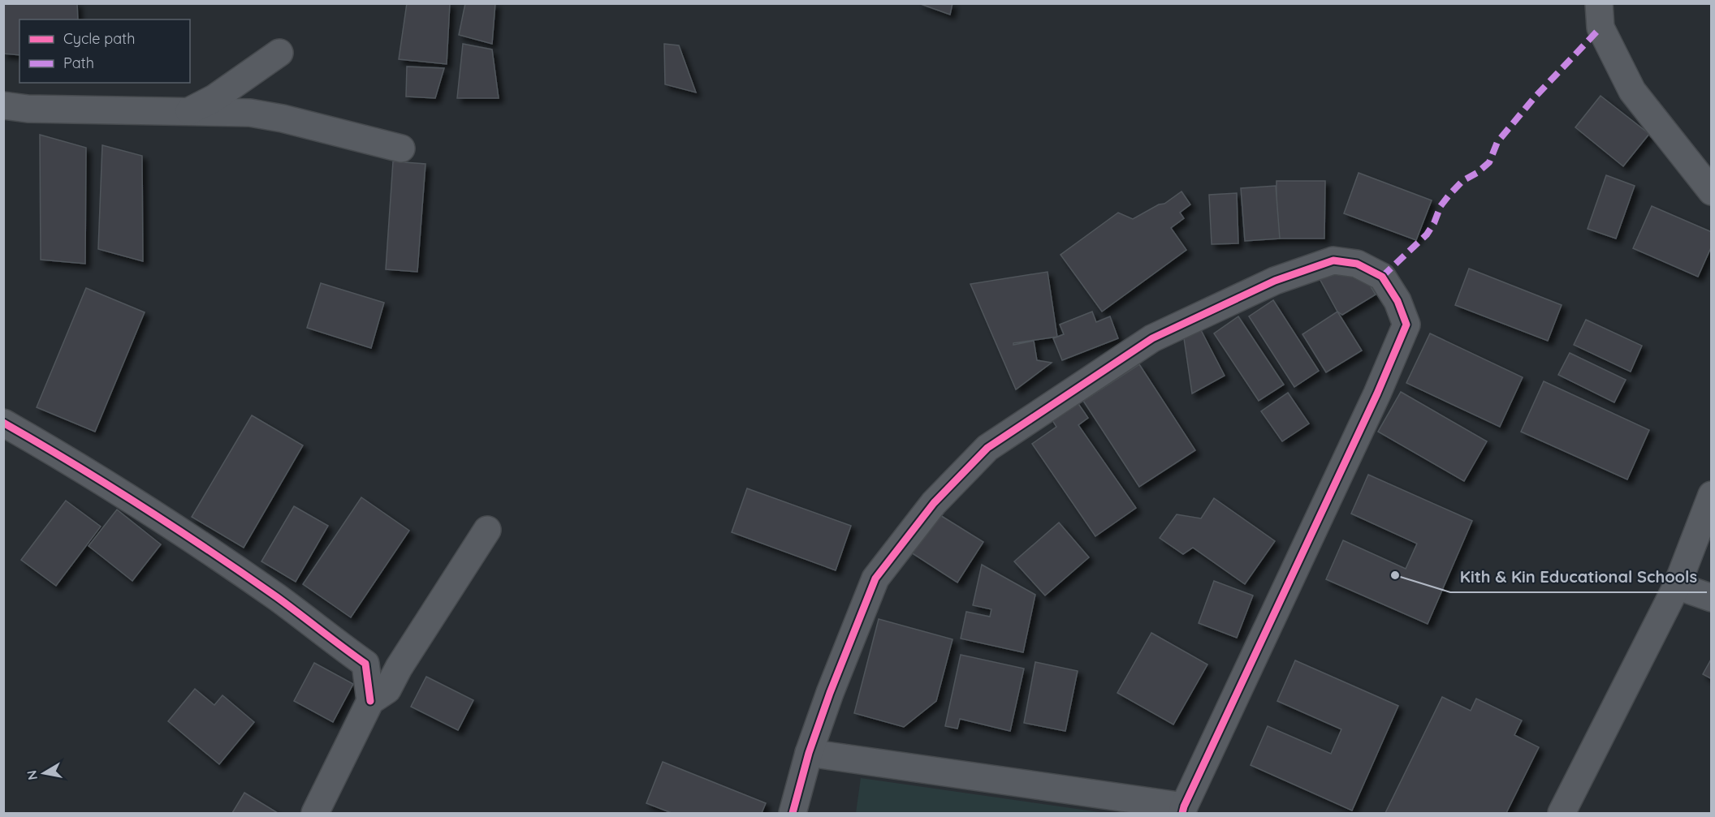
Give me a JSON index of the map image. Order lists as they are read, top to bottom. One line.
{"places":["Kith & Kin Educational Schools"],"legend":["Cycle path","Path"],"north":"left"}
